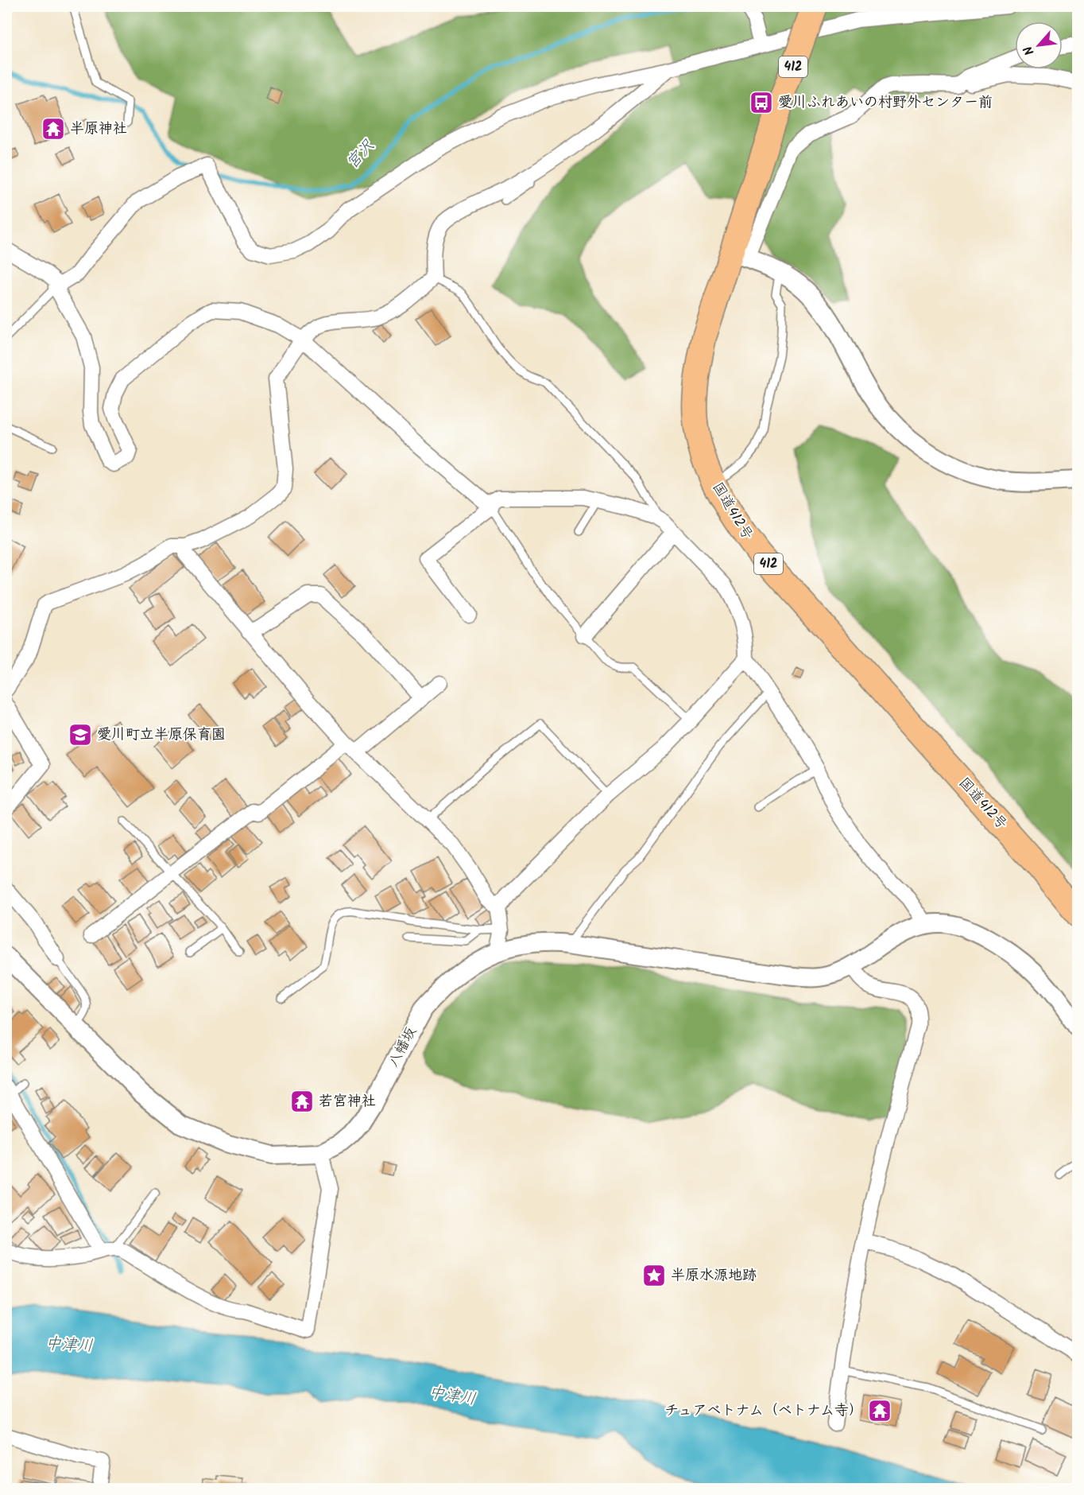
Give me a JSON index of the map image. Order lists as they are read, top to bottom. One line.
{"streets":{"highway":["412","国道412号"],"street":["八幡坂"]},"water":["宮沢","中津川"],"places":{"bus stop":["愛川ふれあいの村野外センター前"],"temple":["半原神社","若宮神社","チュアベトナム（ベトナム寺）"],"school or university":["愛川町立半原保育園"],"place":["半原水源地跡"]},"north":"bottom left"}
